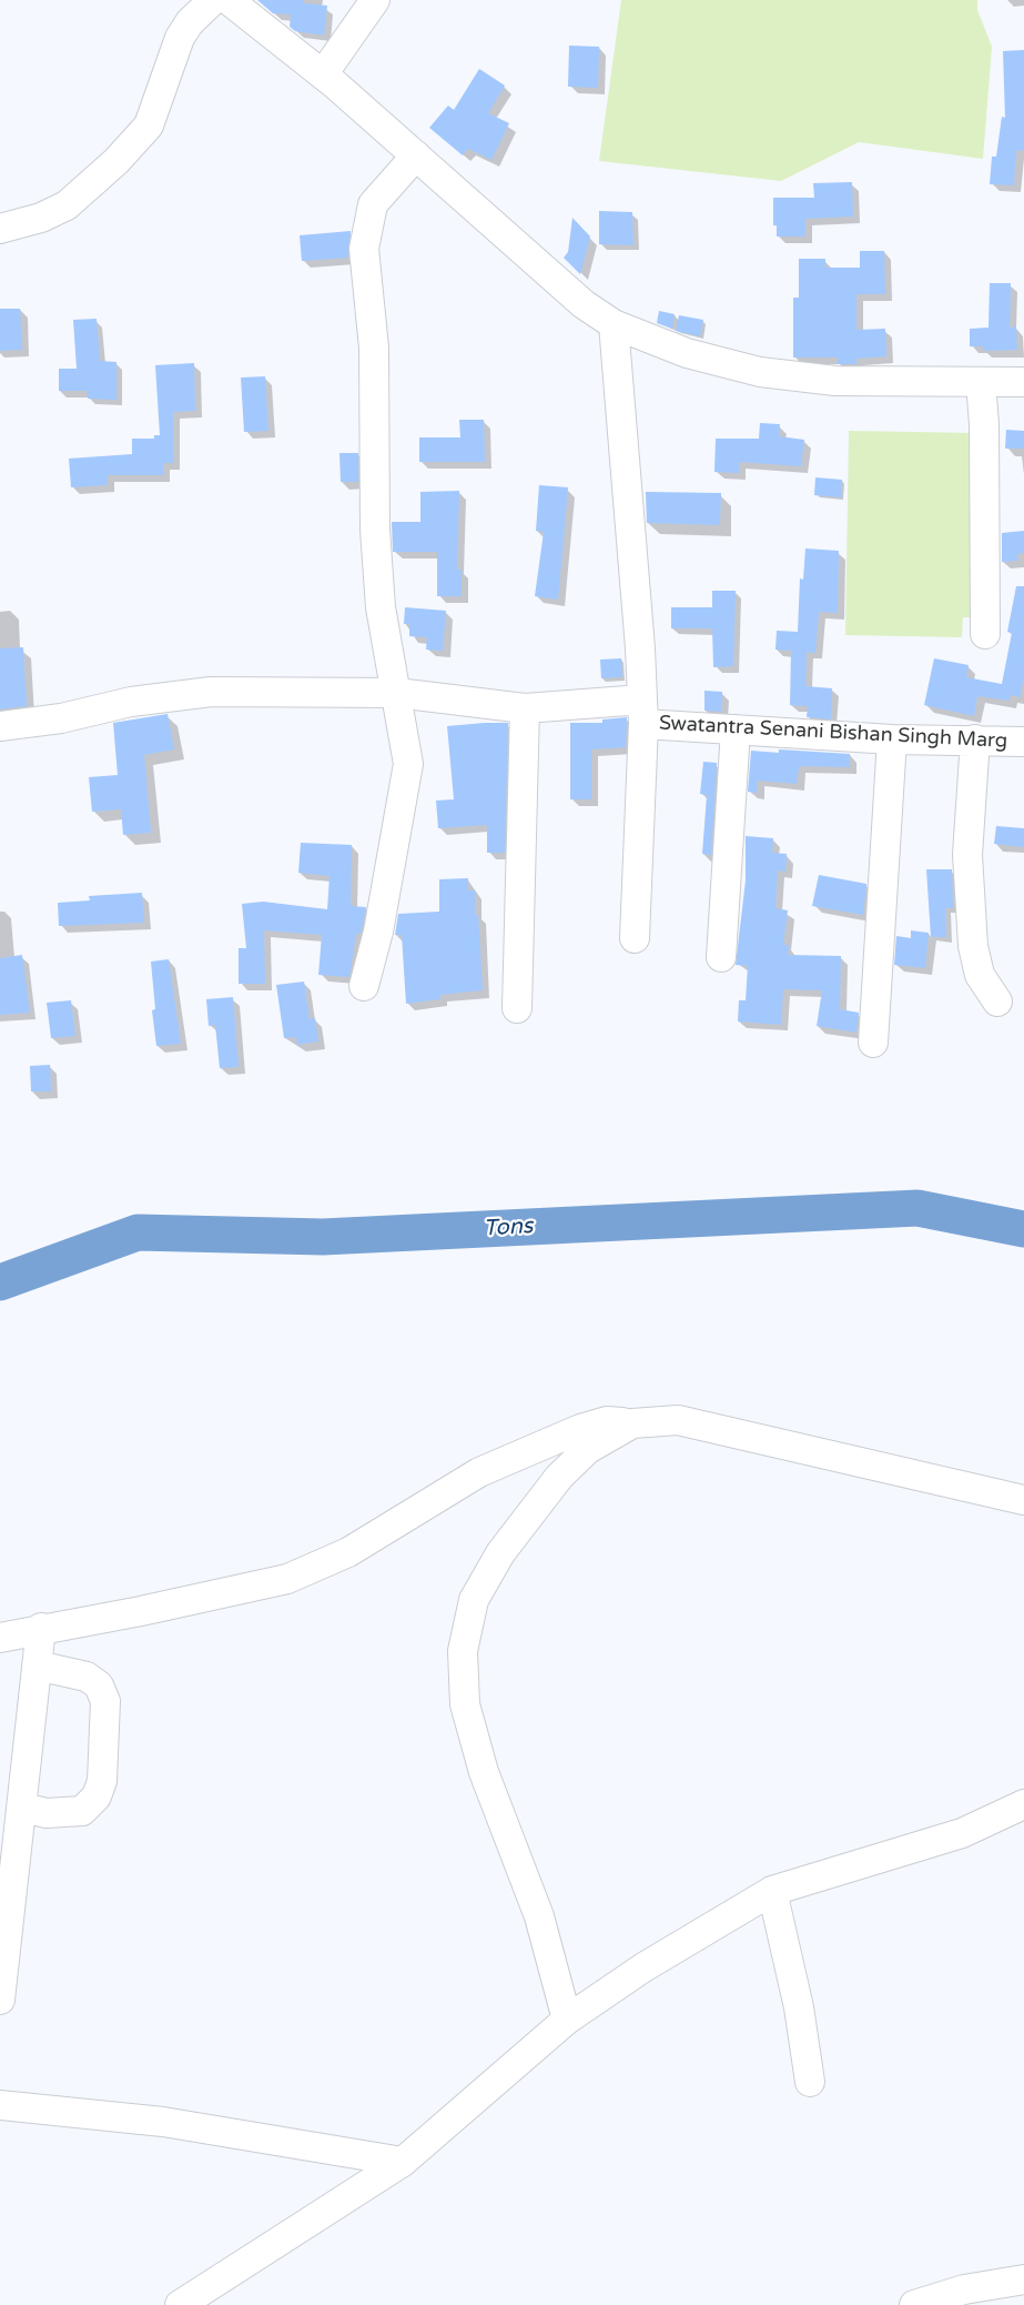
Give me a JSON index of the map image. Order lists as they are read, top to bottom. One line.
{"streets":{"street":["Swatantra Senani Bishan Singh Marg"]},"water":["Tons"]}
